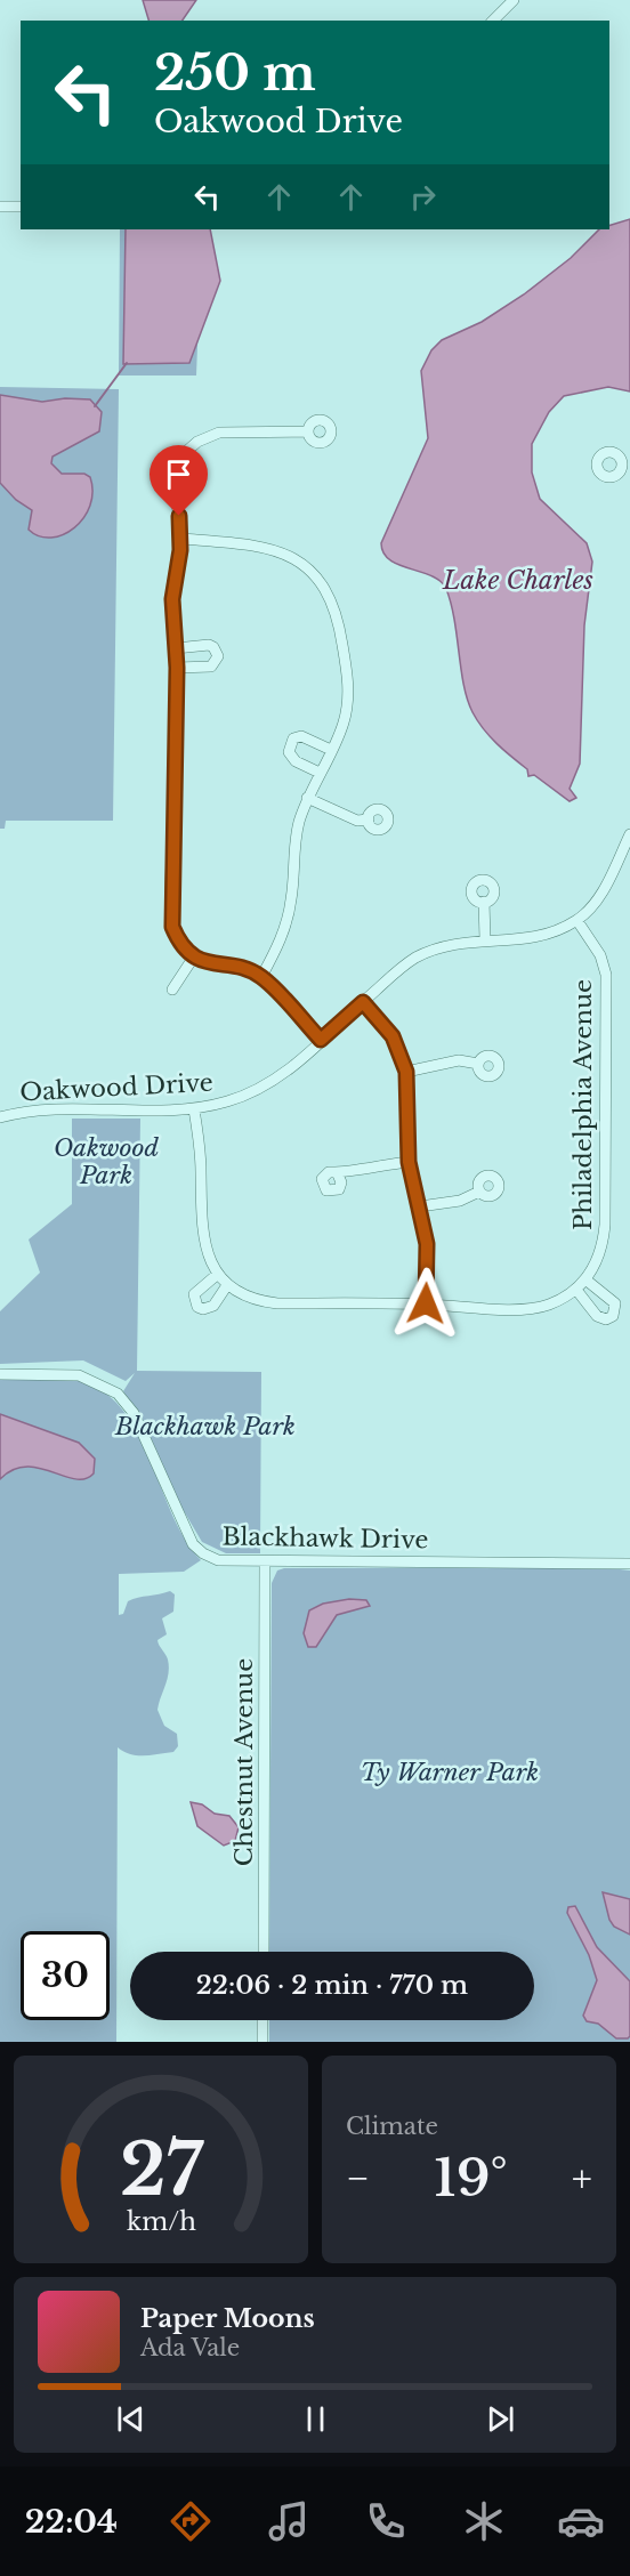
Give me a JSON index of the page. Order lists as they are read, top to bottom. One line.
{"streets":{"street":["Oakwood Drive","Philadelphia Avenue","Blackhawk Drive","Chestnut Avenue"]},"crossings":[["Oakwood Drive","Philadelphia Avenue"],["Blackhawk Drive","Chestnut Avenue"]],"water":["Lake Charles"],"parks":["Oakwood Park","Blackhawk Park","Ty Warner Park"],"page":{"turn":["250 m","Oakwood Drive"],"limit":"30","trip":"22:06 · 2 min · 770 m","tile":"Climate","heat":["−","19°","+"],"song":["Paper Moons","Ada Vale"],"tabs":"22:04","gauge":["27","km/h"]}}
